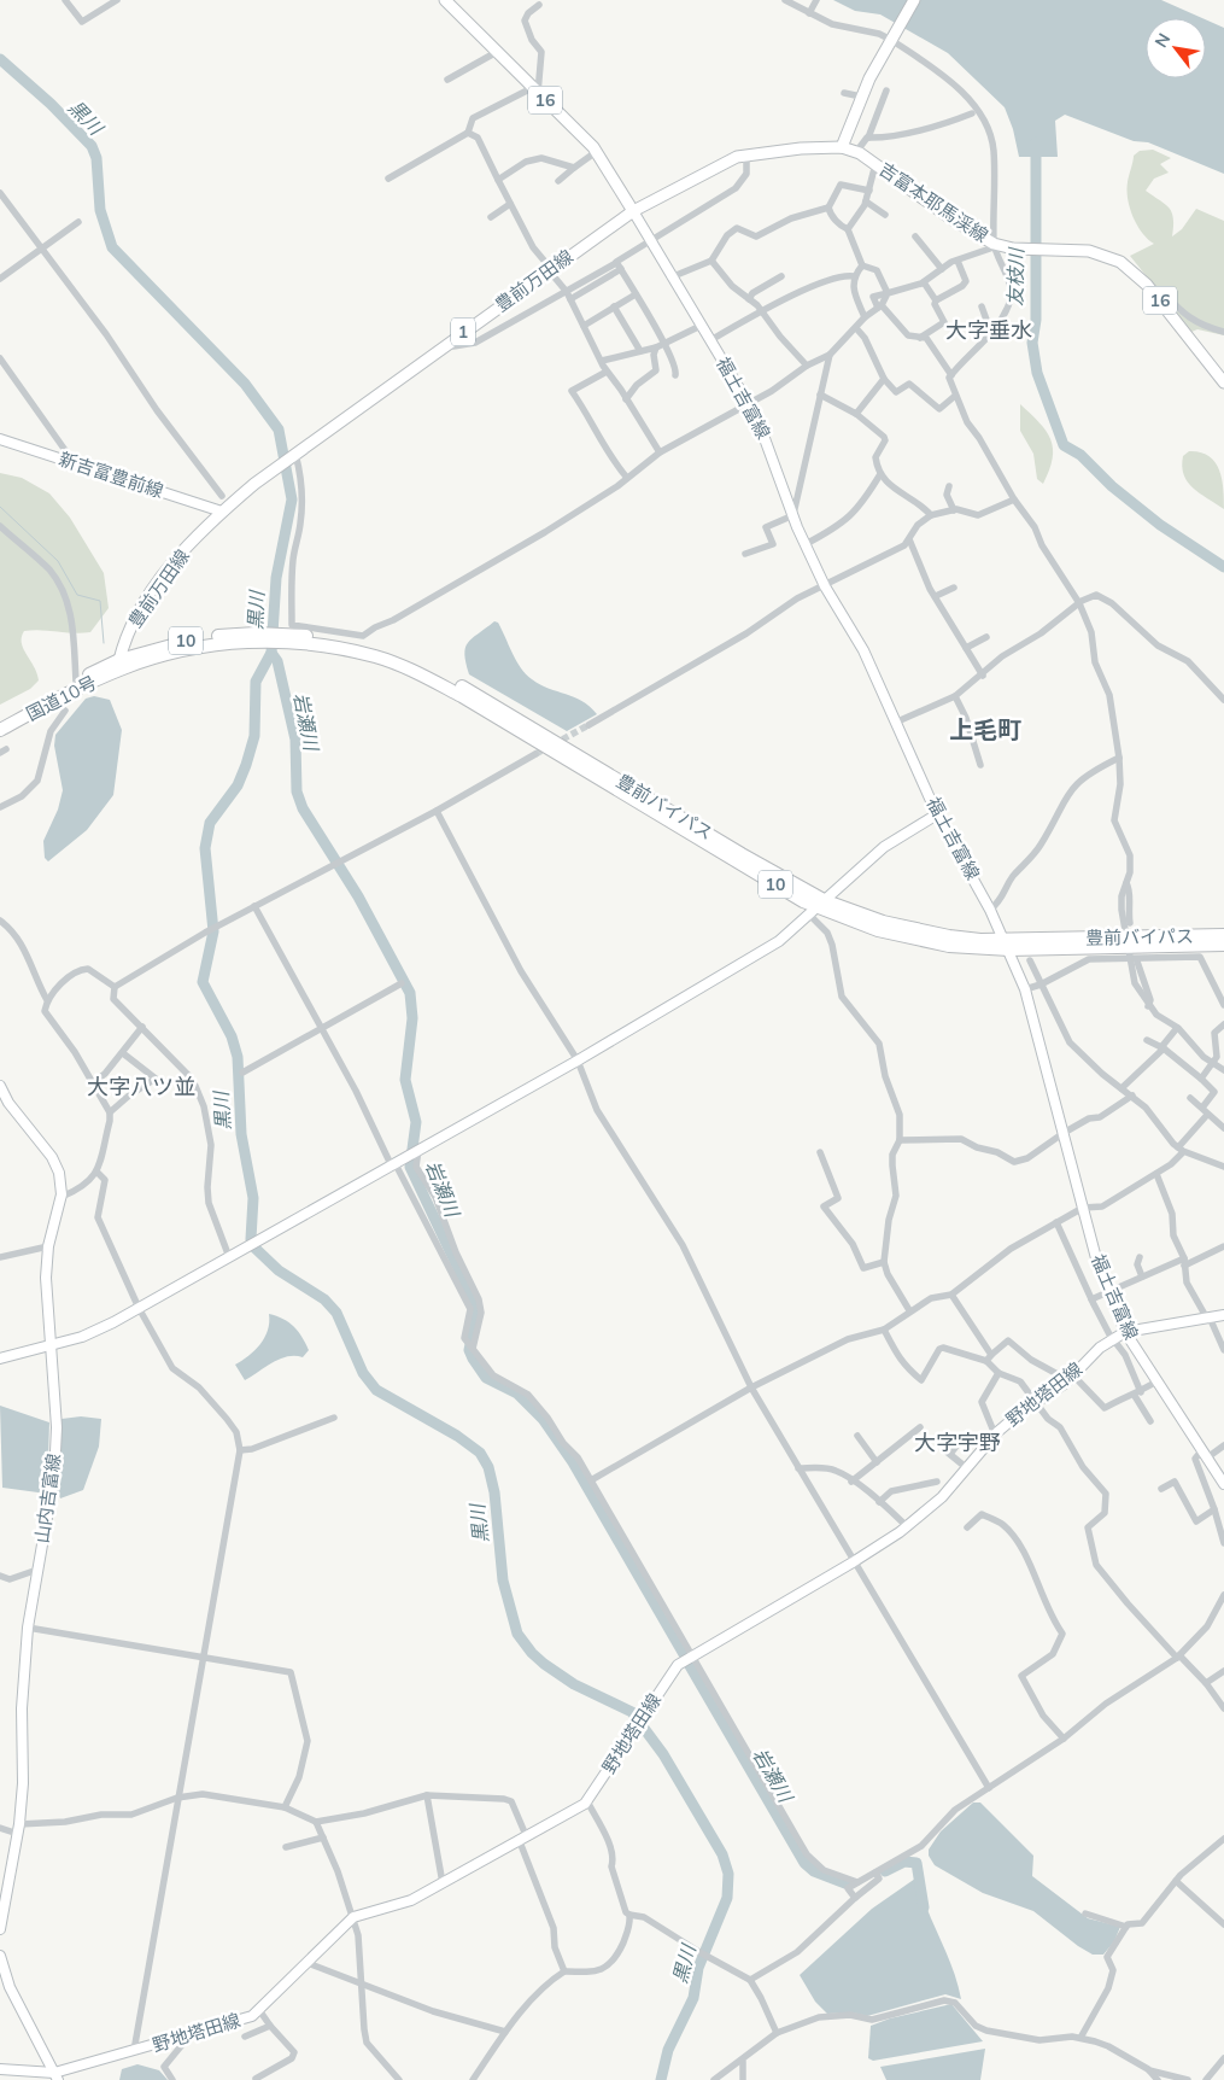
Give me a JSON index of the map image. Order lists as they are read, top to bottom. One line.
{"streets":{"highway":["10","国道10号","豊前バイパス"],"main road":["16","吉富本耶馬渓線","豊前万田線","1","福土吉富線","新吉富豊前線","野地塔田線","山内吉富線"]},"crossings":[["16","豊前万田線"],["16","福土吉富線"],["吉富本耶馬渓線","豊前万田線"],["豊前万田線","福土吉富線"],["豊前万田線","新吉富豊前線"],["豊前万田線","国道10号"],["豊前万田線","豊前バイパス"],["福土吉富線","豊前バイパス"],["福土吉富線","野地塔田線"],["国道10号","豊前バイパス"]],"districts":["大字垂水","上毛町","大字八ツ並","大字宇野"],"water":["黒川","友枝川","岩瀬川"],"north":"top left"}
